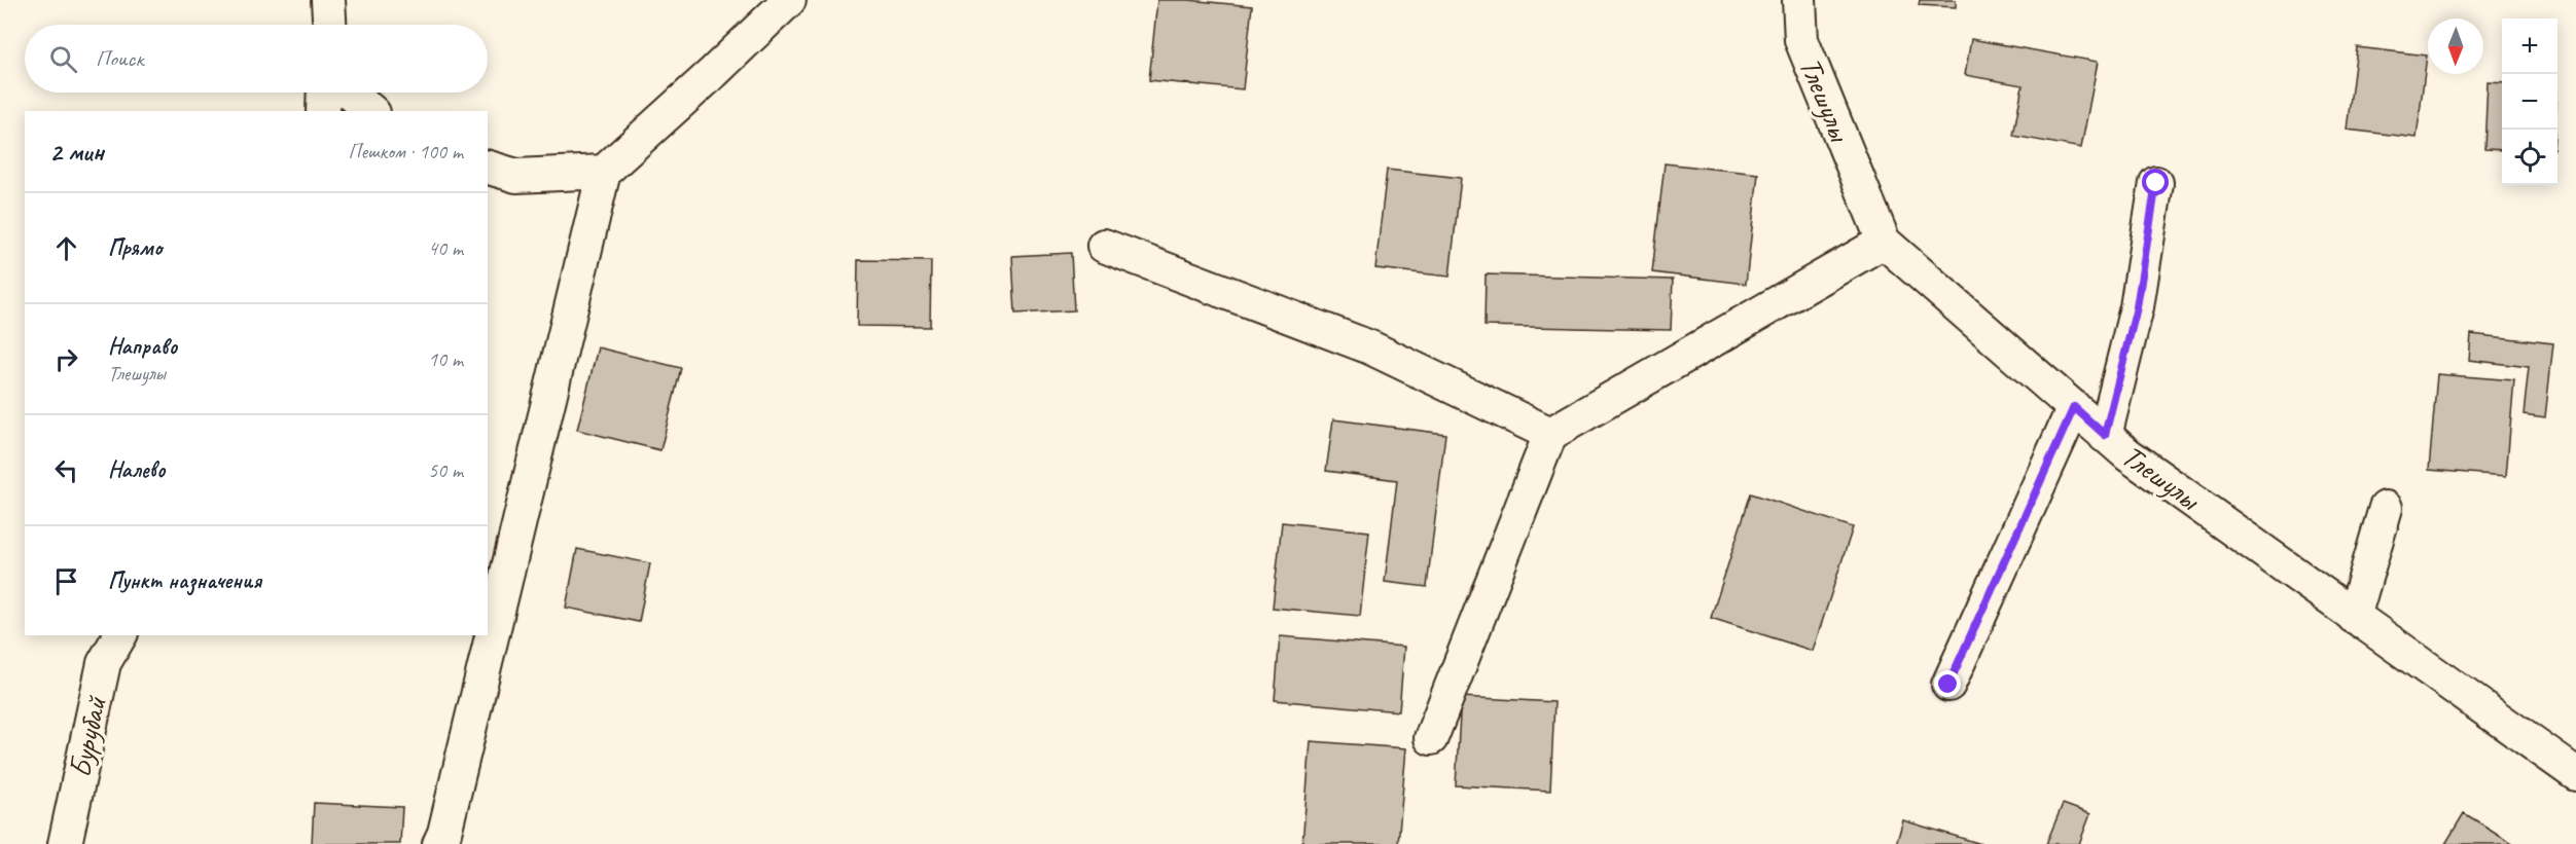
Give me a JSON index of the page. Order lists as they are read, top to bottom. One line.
{"streets":{"street":["Тлешулы","Бурубай"]},"north":"bottom","page":{"map_buttons":["+","−"],"search":"Поиск","heading":["2 мин","Пешком · 100 m"],"list":[["Прямо","40 m"],["Направо","Тлешулы","10 m"],["Налево","50 m"],"Пункт назначения"]}}
